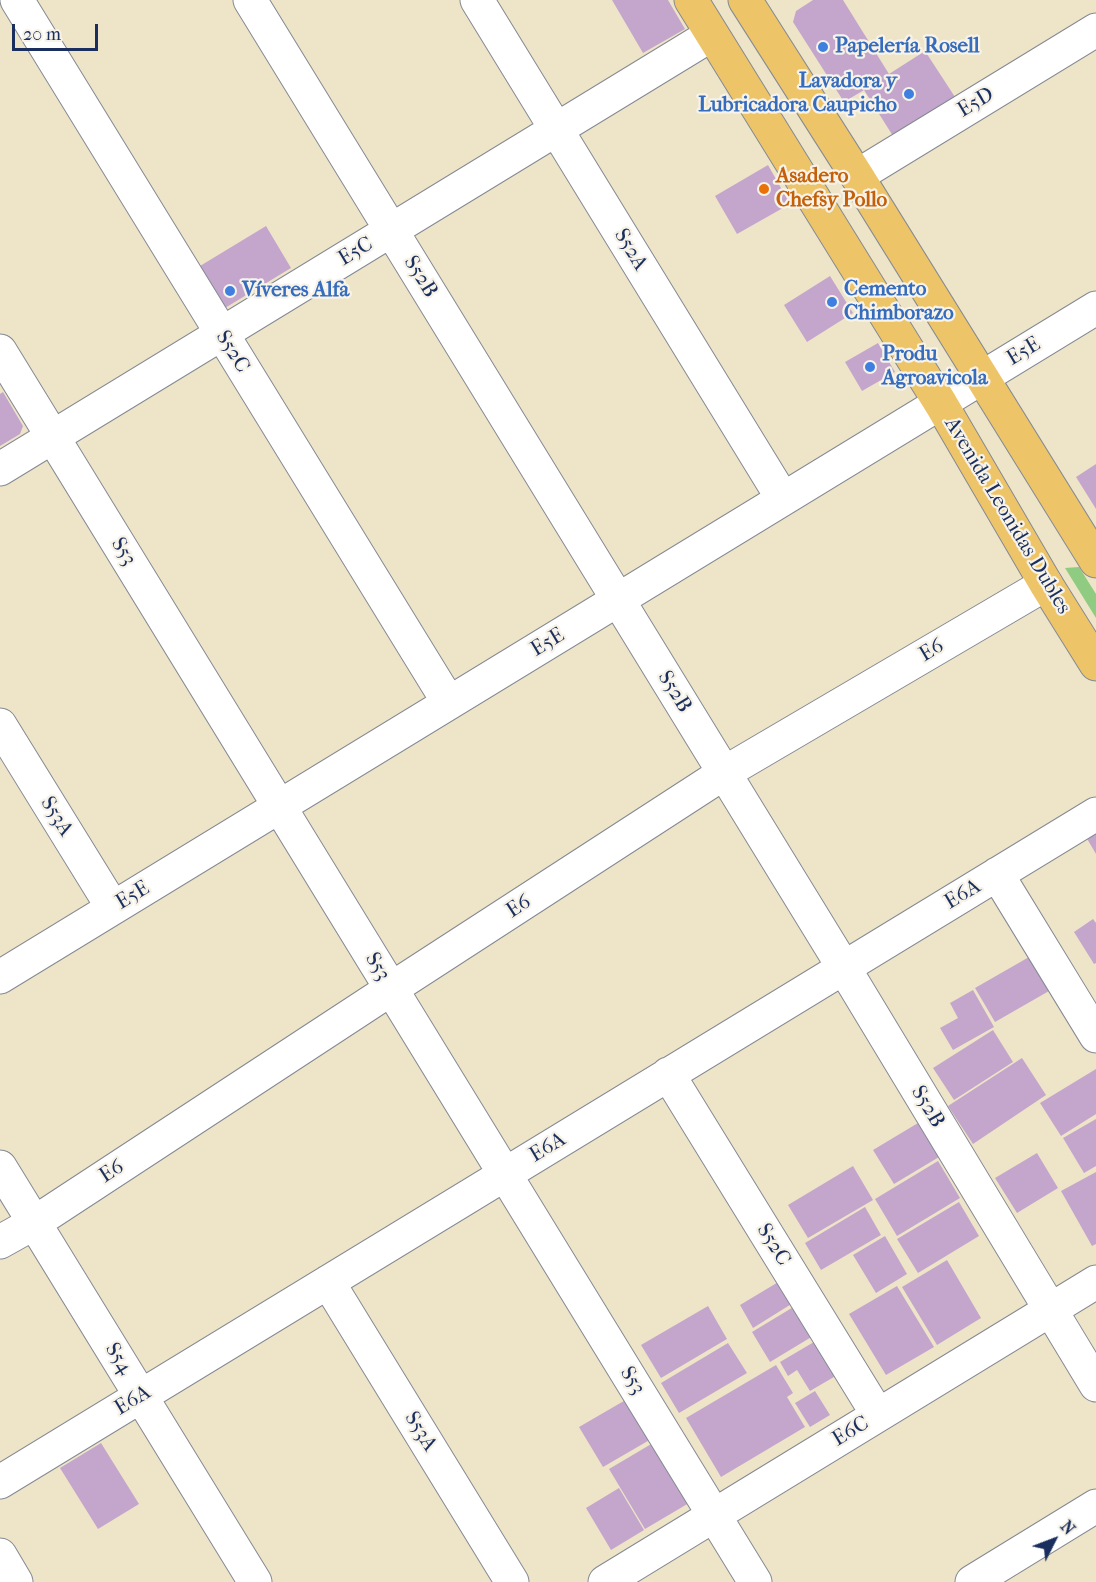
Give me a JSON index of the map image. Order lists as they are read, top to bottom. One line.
{"streets":{"main road":["Avenida Leonidas Dubles"],"street":["E5D","S52A","E5C","S52B","S52C","E5E","S53","E6","S53A","E6A","S54","E6C"]},"crossings":[["S52A","E5C"],["S52A","E5E"],["E5C","S52B"],["E5C","S52C"],["E5C","Avenida Leonidas Dubles"],["E5C","S53"],["S52B","E5E"],["S52B","E6"],["S52B","E6A"],["S52B","E6C"],["S52C","E5E"],["S52C","E6A"],["S52C","E6C"],["E5E","Avenida Leonidas Dubles"],["E5E","S53"],["E5E","S53A"],["Avenida Leonidas Dubles","E6"],["S53","E6"],["S53","E6A"],["S53","E6C"],["E6","S54"],["S53A","E6A"],["E6A","S54"]],"places":["Papelería Rosell","Lavadora y Lubricadora Caupicho","Asadero Chefsy Pollo","Víveres Alfa","Cemento Chimborazo","Produ Agroavicola"],"scale_bar":"20 m","north":"top right"}
